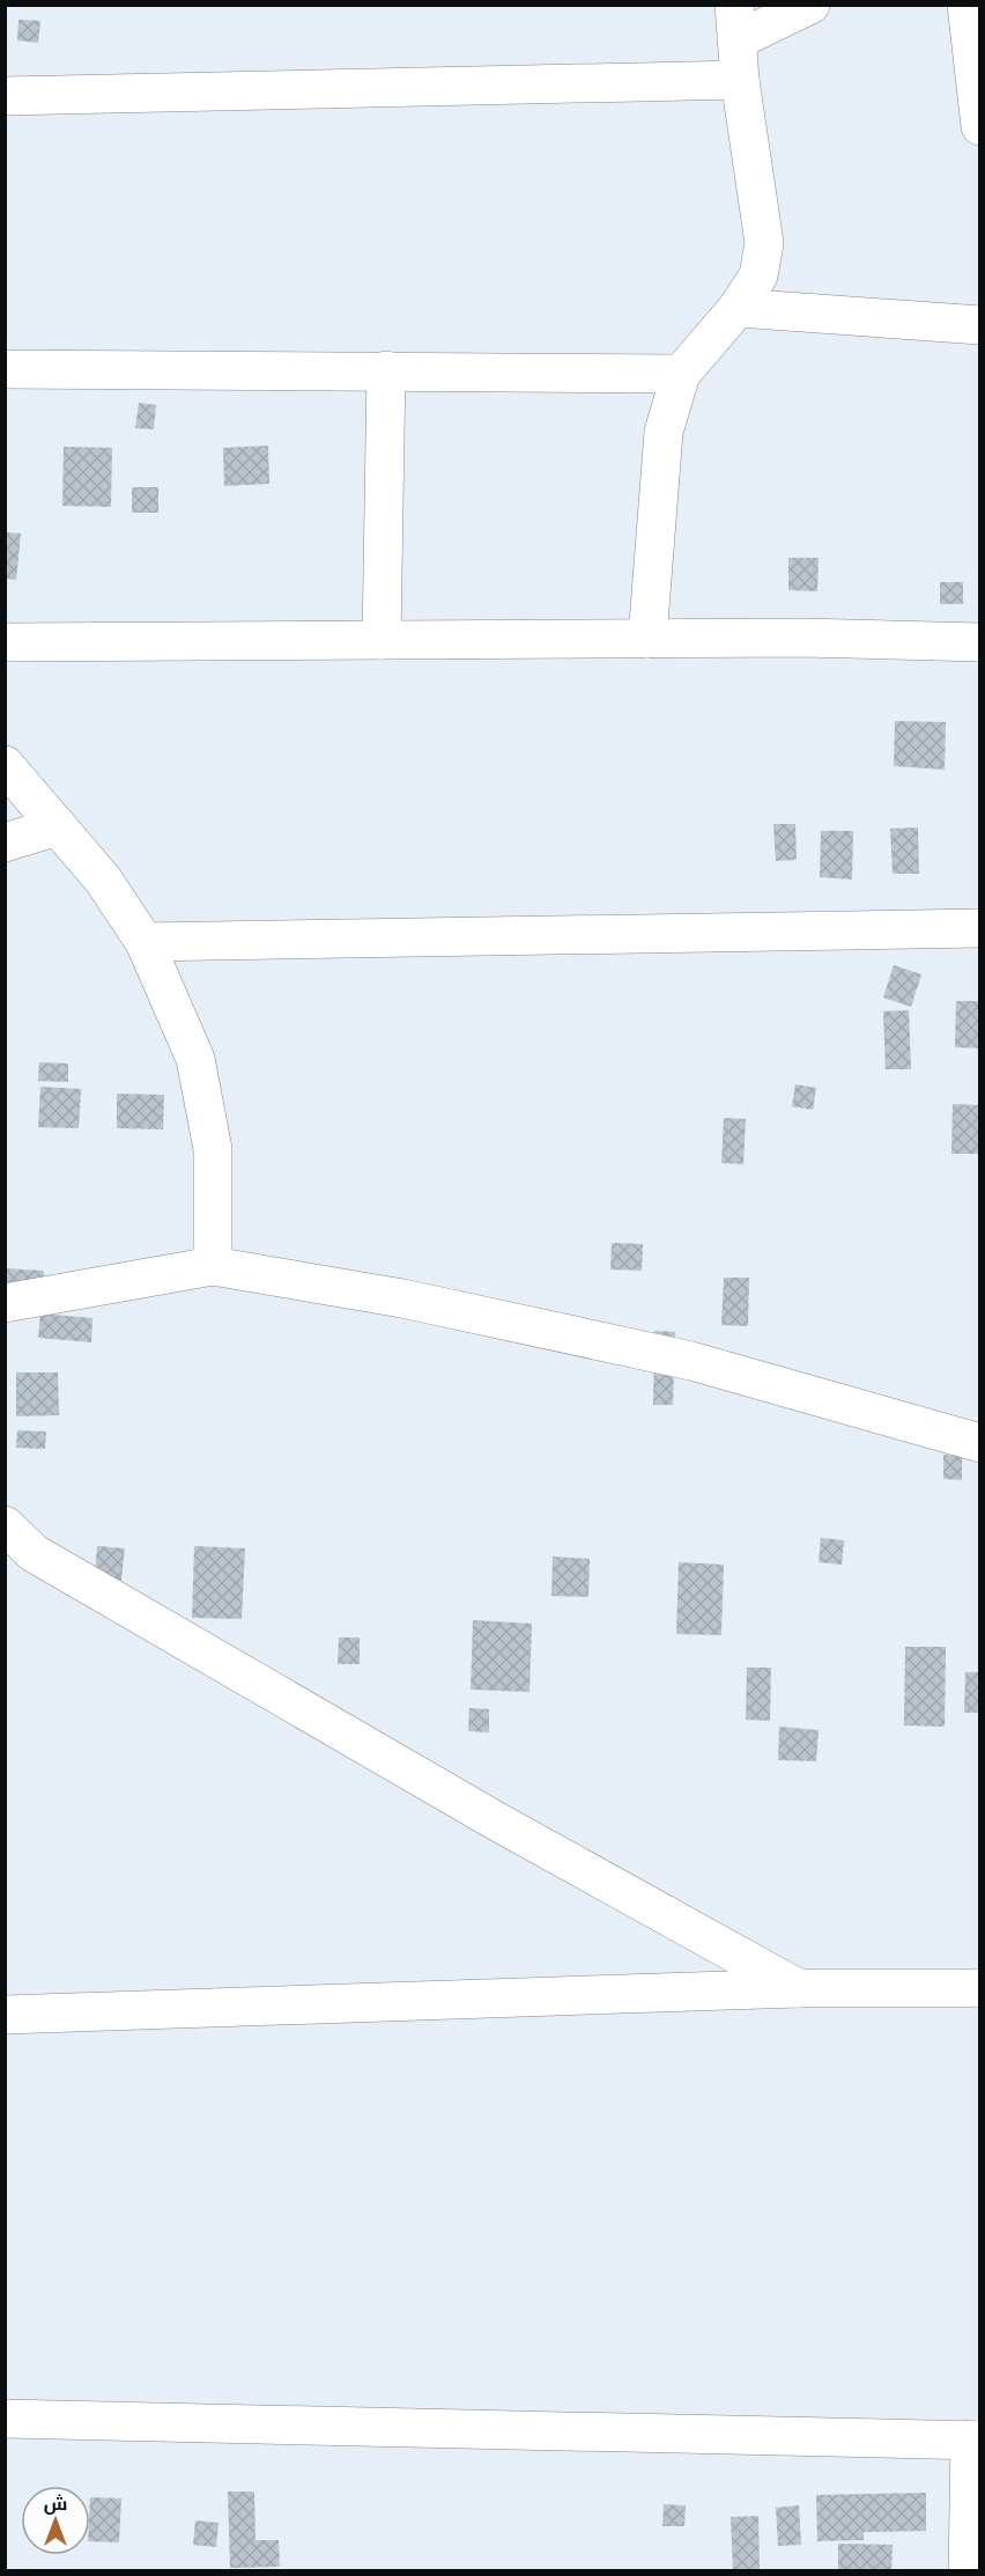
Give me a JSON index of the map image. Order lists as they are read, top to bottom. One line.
{"north":"top"}
